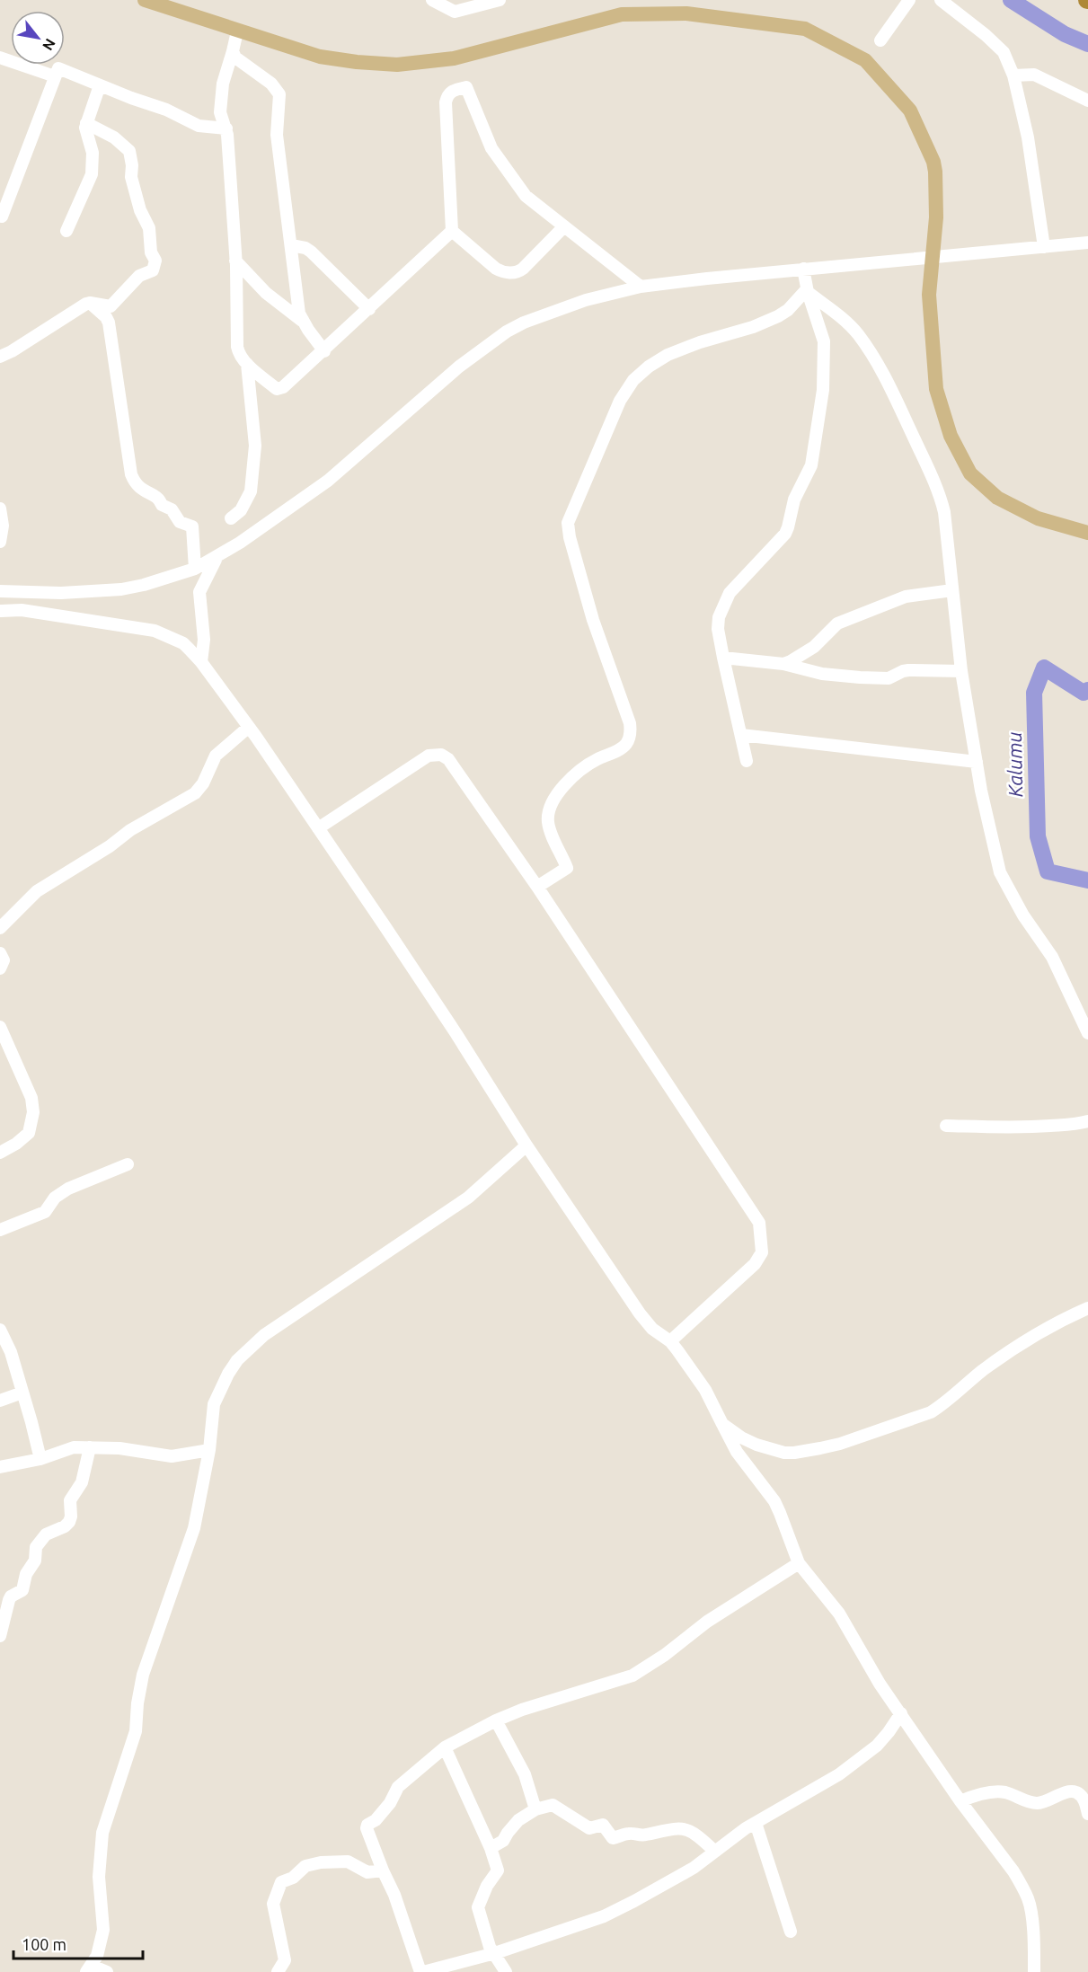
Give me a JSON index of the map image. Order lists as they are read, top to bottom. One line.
{"water":["Kalumu"],"scale_bar":"100 m","north":"bottom right"}
